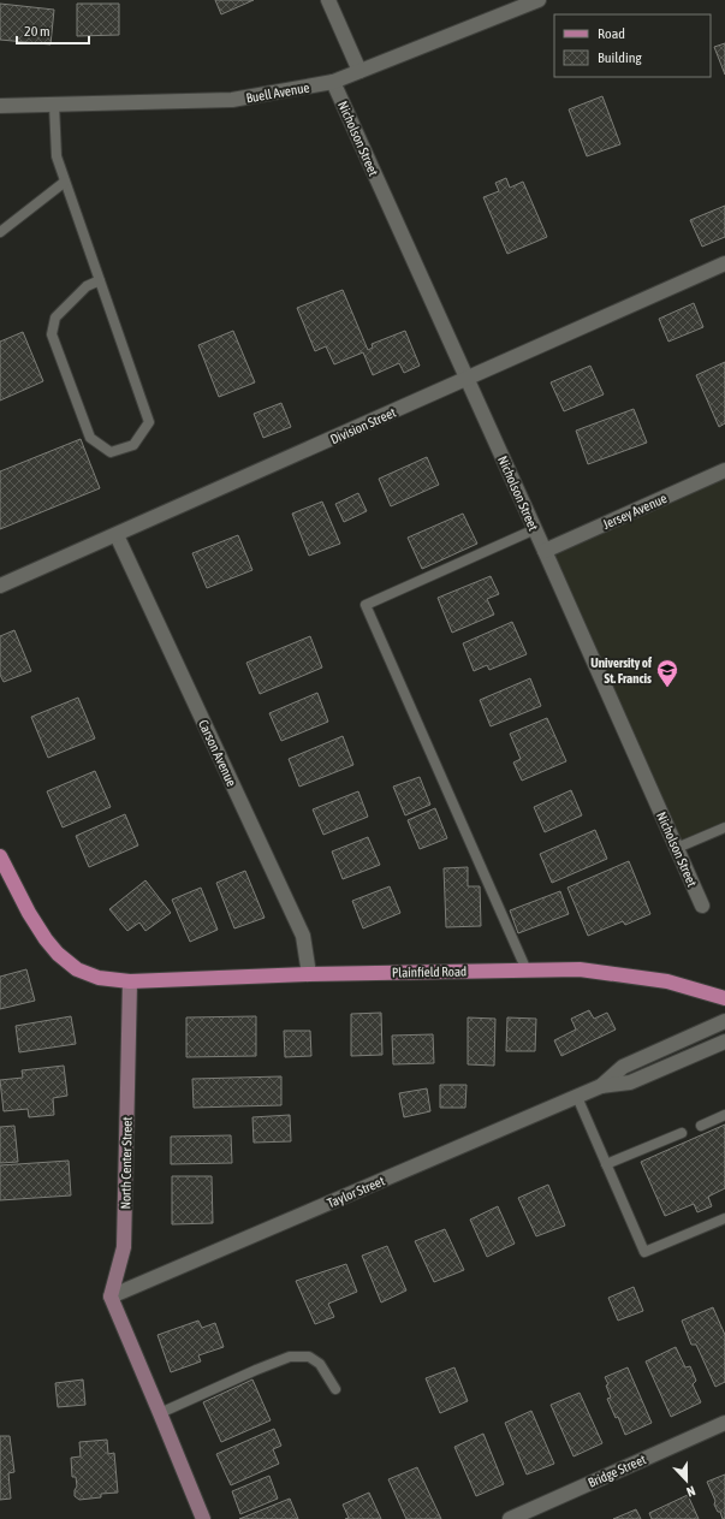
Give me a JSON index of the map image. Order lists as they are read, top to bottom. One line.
{"streets":{"main road":["Plainfield Road"],"street":["Buell Avenue","Nicholson Street","Division Street","Jersey Avenue","Carson Avenue","North Center Street","Taylor Street","Bridge Street"]},"crossings":[["Buell Avenue","Nicholson Street"],["Nicholson Street","Division Street"],["Nicholson Street","Jersey Avenue"],["Division Street","Carson Avenue"],["Carson Avenue","Plainfield Road"],["Plainfield Road","North Center Street"],["North Center Street","Taylor Street"]],"places":{"school or university":["University of St. Francis"]},"legend":["Road","Building"],"scale_bar":"20 m","north":"bottom"}
